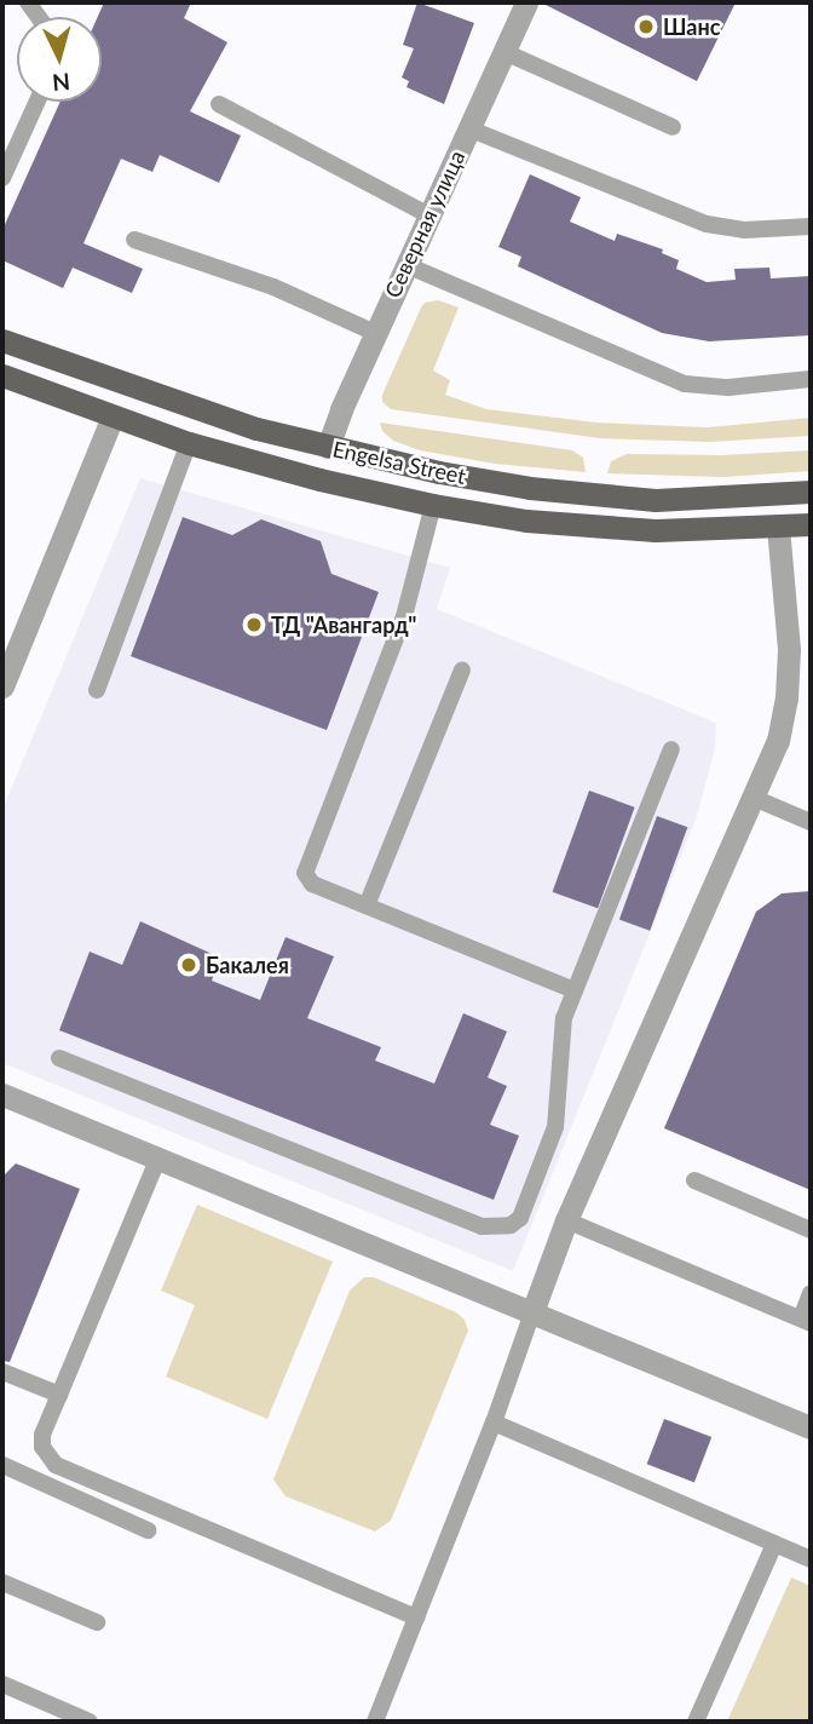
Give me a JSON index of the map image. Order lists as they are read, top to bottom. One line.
{"streets":{"main road":["Engelsa Street"],"street":["Северная улица"]},"crossings":[["Северная улица","Engelsa Street"]],"places":["Шанс","ТД \"Авангард\"","Бакалея"],"north":"bottom"}
